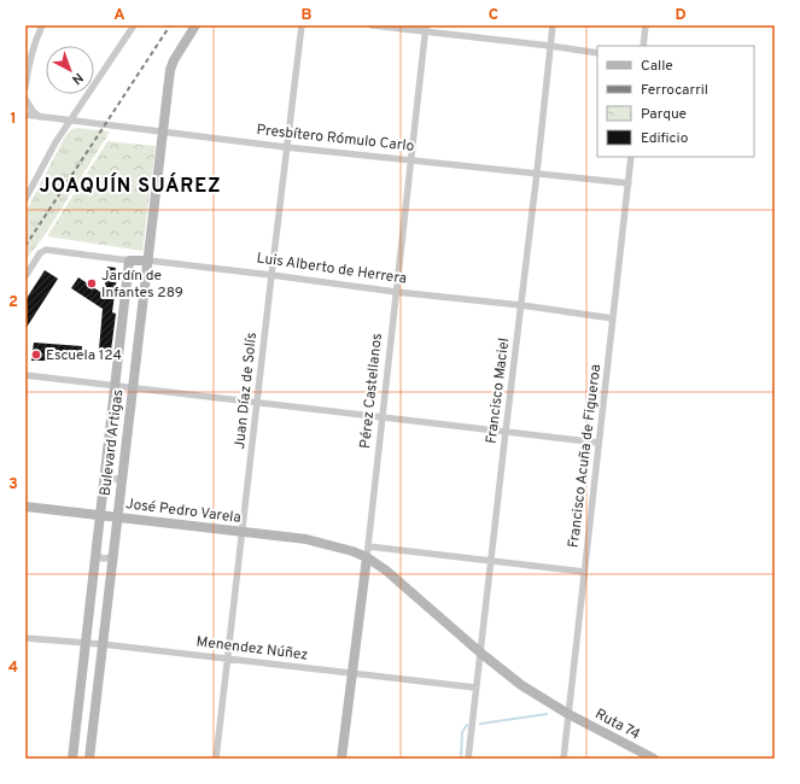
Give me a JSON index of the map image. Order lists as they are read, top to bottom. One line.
{"streets":{"street":["Presbítero Rómulo Carlo","Luis Alberto de Herrera","Juan Díaz de Solís","Pérez Castellanos","Francisco Maciel","Bulevard Artigas","Francisco Acuña de Figueroa","José Pedro Varela","Menendez Núñez","Ruta 74"]},"crossings":[["Presbítero Rómulo Carlo","Juan Díaz de Solís"],["Presbítero Rómulo Carlo","Pérez Castellanos"],["Presbítero Rómulo Carlo","Francisco Maciel"],["Presbítero Rómulo Carlo","Bulevard Artigas"],["Presbítero Rómulo Carlo","Francisco Acuña de Figueroa"],["Luis Alberto de Herrera","Juan Díaz de Solís"],["Luis Alberto de Herrera","Pérez Castellanos"],["Luis Alberto de Herrera","Francisco Maciel"],["Luis Alberto de Herrera","Bulevard Artigas"],["Luis Alberto de Herrera","Francisco Acuña de Figueroa"],["Juan Díaz de Solís","José Pedro Varela"],["Juan Díaz de Solís","Menendez Núñez"],["Pérez Castellanos","José Pedro Varela"],["Pérez Castellanos","Menendez Núñez"],["Francisco Maciel","José Pedro Varela"],["Francisco Maciel","Menendez Núñez"],["Francisco Maciel","Ruta 74"],["Bulevard Artigas","José Pedro Varela"],["Bulevard Artigas","Menendez Núñez"],["Francisco Acuña de Figueroa","Ruta 74"],["José Pedro Varela","Ruta 74"]],"districts":["JOAQUÍN SUÁREZ"],"places":["Jardín de Infantes 289","Escuela 124"],"legend":["Calle","Ferrocarril","Parque","Edificio"],"north":"bottom right","grid":{"columns":["A","B","C","D"],"rows":["1","2","3","4"]}}
